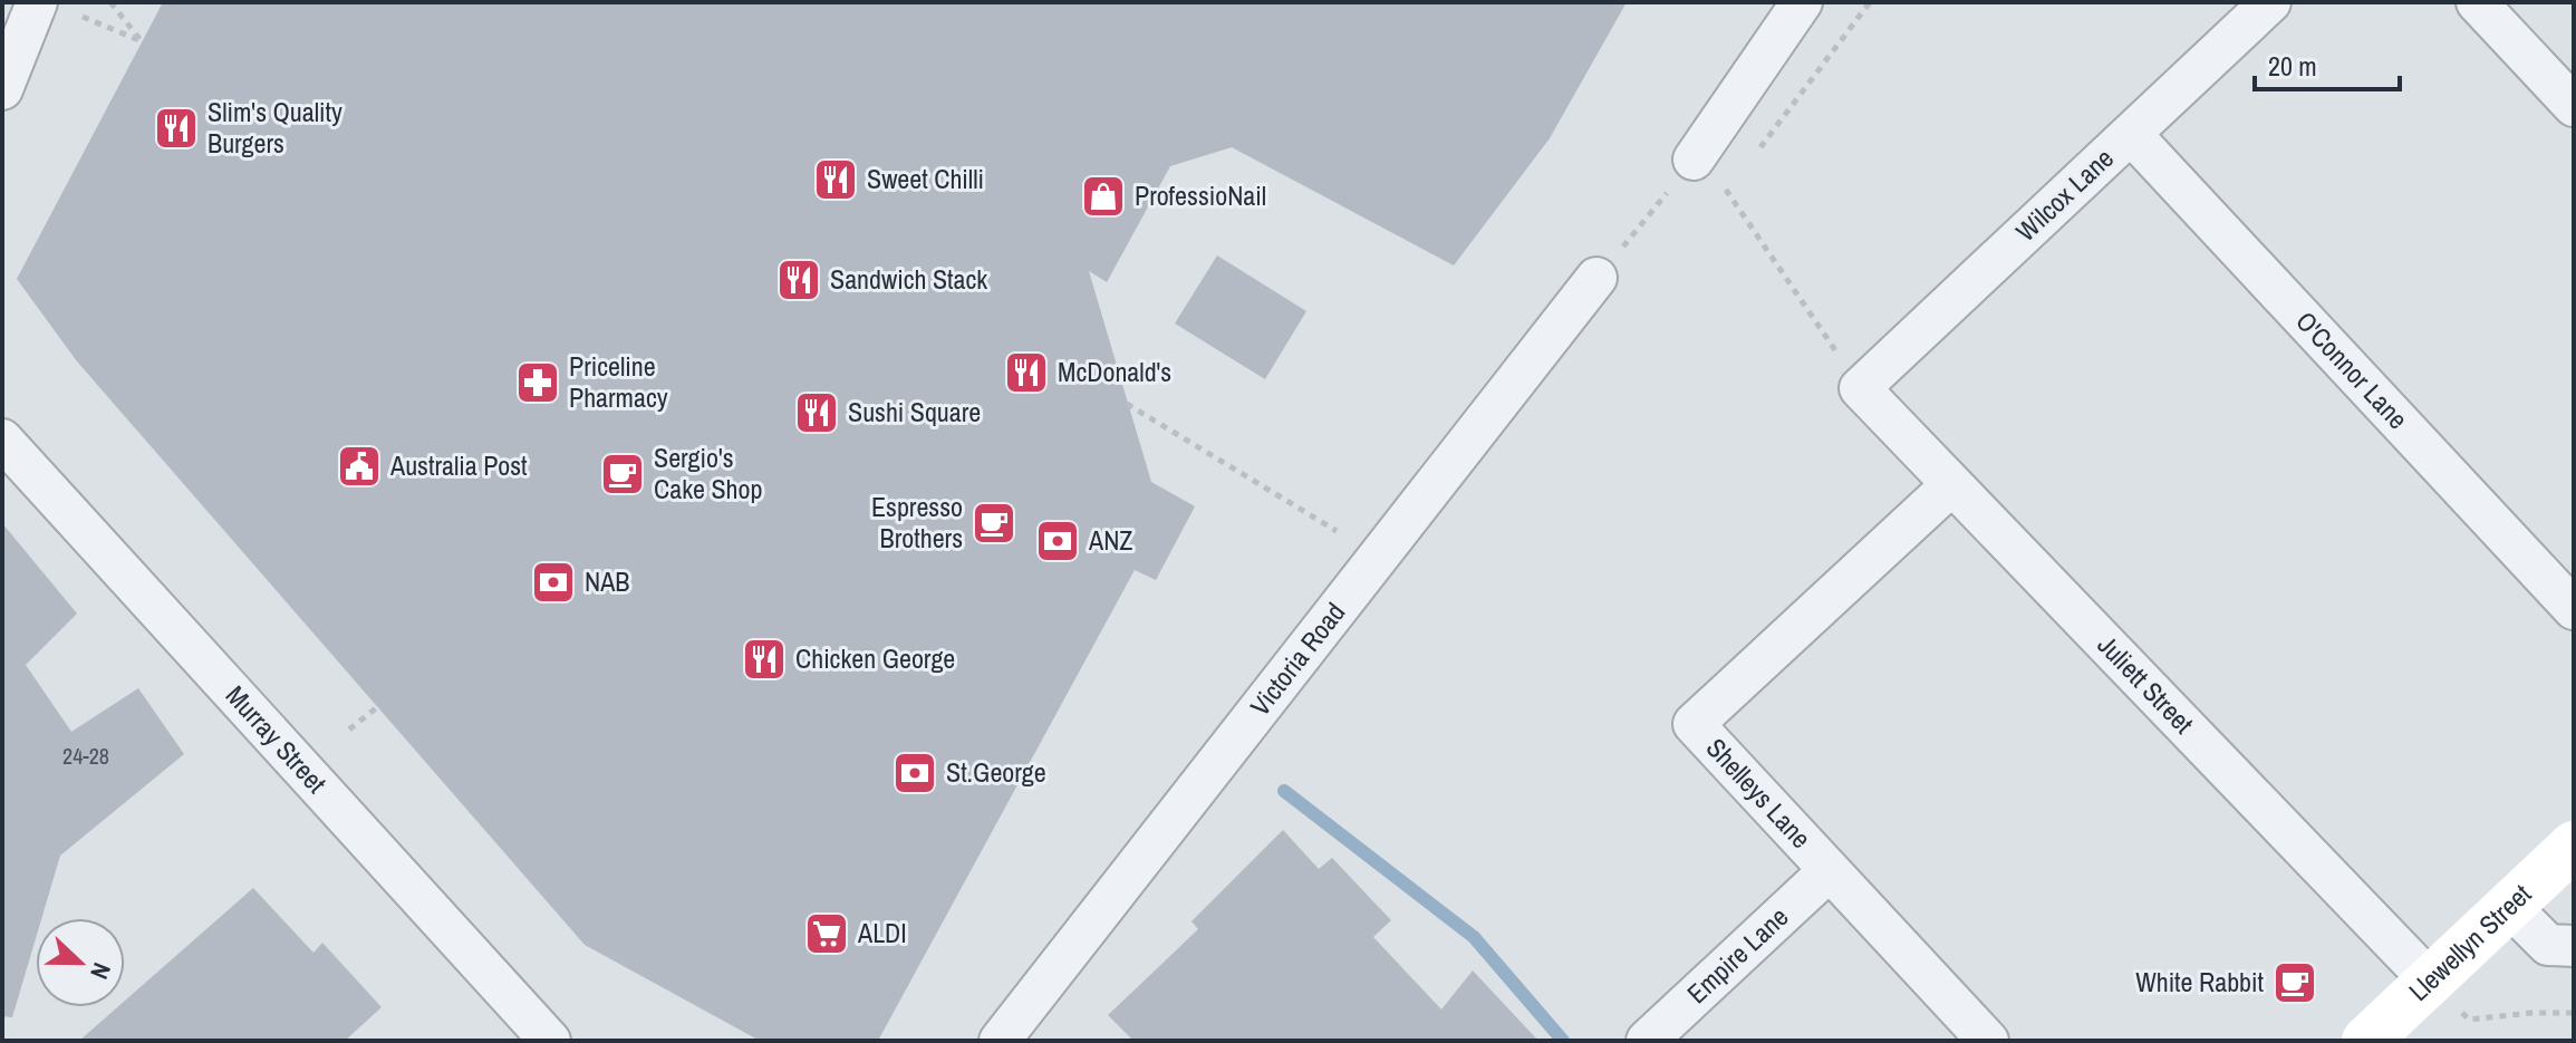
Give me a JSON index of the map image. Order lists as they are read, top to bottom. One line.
{"streets":{"street":["Wilcox Lane","O'Connor Lane","Victoria Road","Juliett Street","Murray Street","Shelleys Lane","Llewellyn Street","Empire Lane"]},"crossings":[["Wilcox Lane","O'Connor Lane"],["Wilcox Lane","Juliett Street"],["Juliett Street","Shelleys Lane"],["Juliett Street","Llewellyn Street"],["Shelleys Lane","Empire Lane"]],"places":{"restaurant":["Slim's Quality Burgers","Sweet Chilli","Sandwich Stack","McDonald's","Sushi Square","Chicken George"],"shop":["ProfessioNail"],"pharmacy":["Priceline Pharmacy"],"public building":["Australia Post"],"cafe":["Sergio's Cake Shop","Espresso Brothers","White Rabbit"],"bank":["ANZ","NAB","St.George"],"supermarket":["ALDI"]},"house_numbers":["24-28"],"scale_bar":"20 m","north":"right"}
